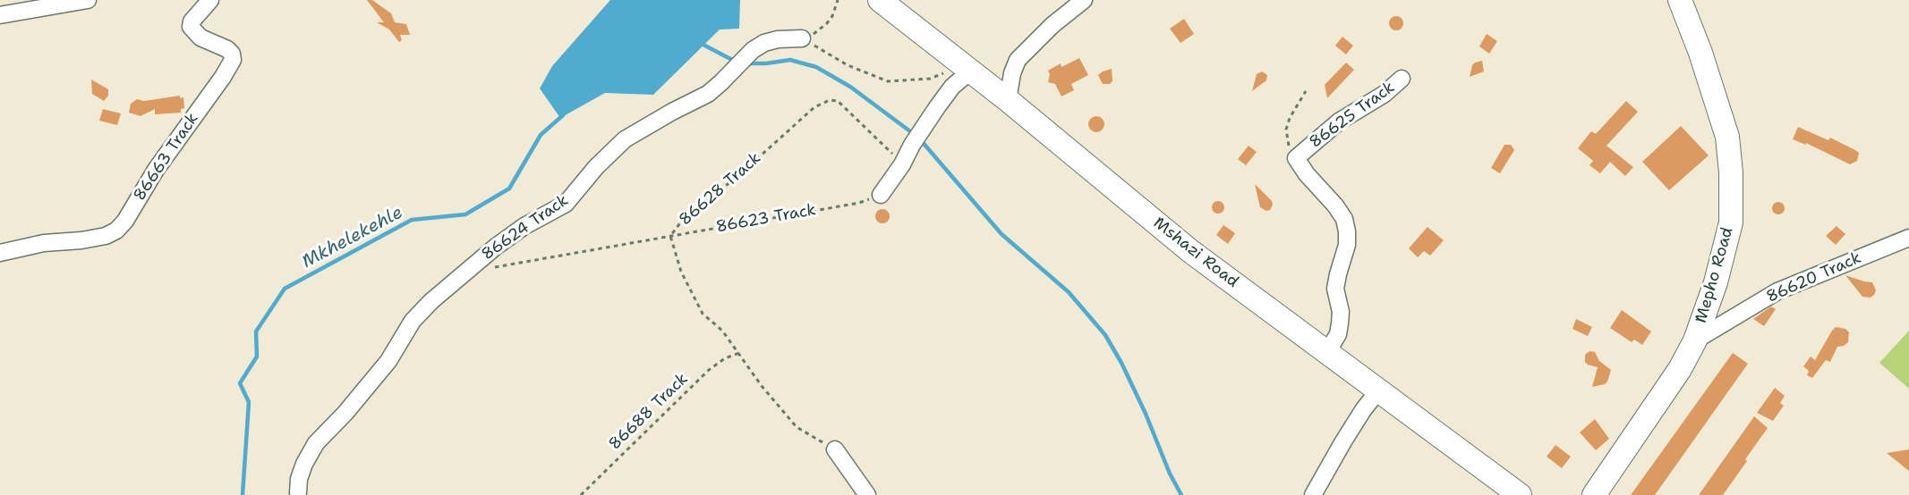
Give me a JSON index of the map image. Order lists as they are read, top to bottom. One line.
{"streets":{"street":["86625 Track","86663 Track","86624 Track","Mshazi Road","Mepho Road","86620 Track"],"path":["86628 Track","86623 Track","86688 Track"]},"crossings":[["86625 Track","Mshazi Road"],["86628 Track","86623 Track"],["86628 Track","86688 Track"],["86623 Track","86624 Track"],["Mepho Road","86620 Track"]],"water":["Mkhelekehle"]}
